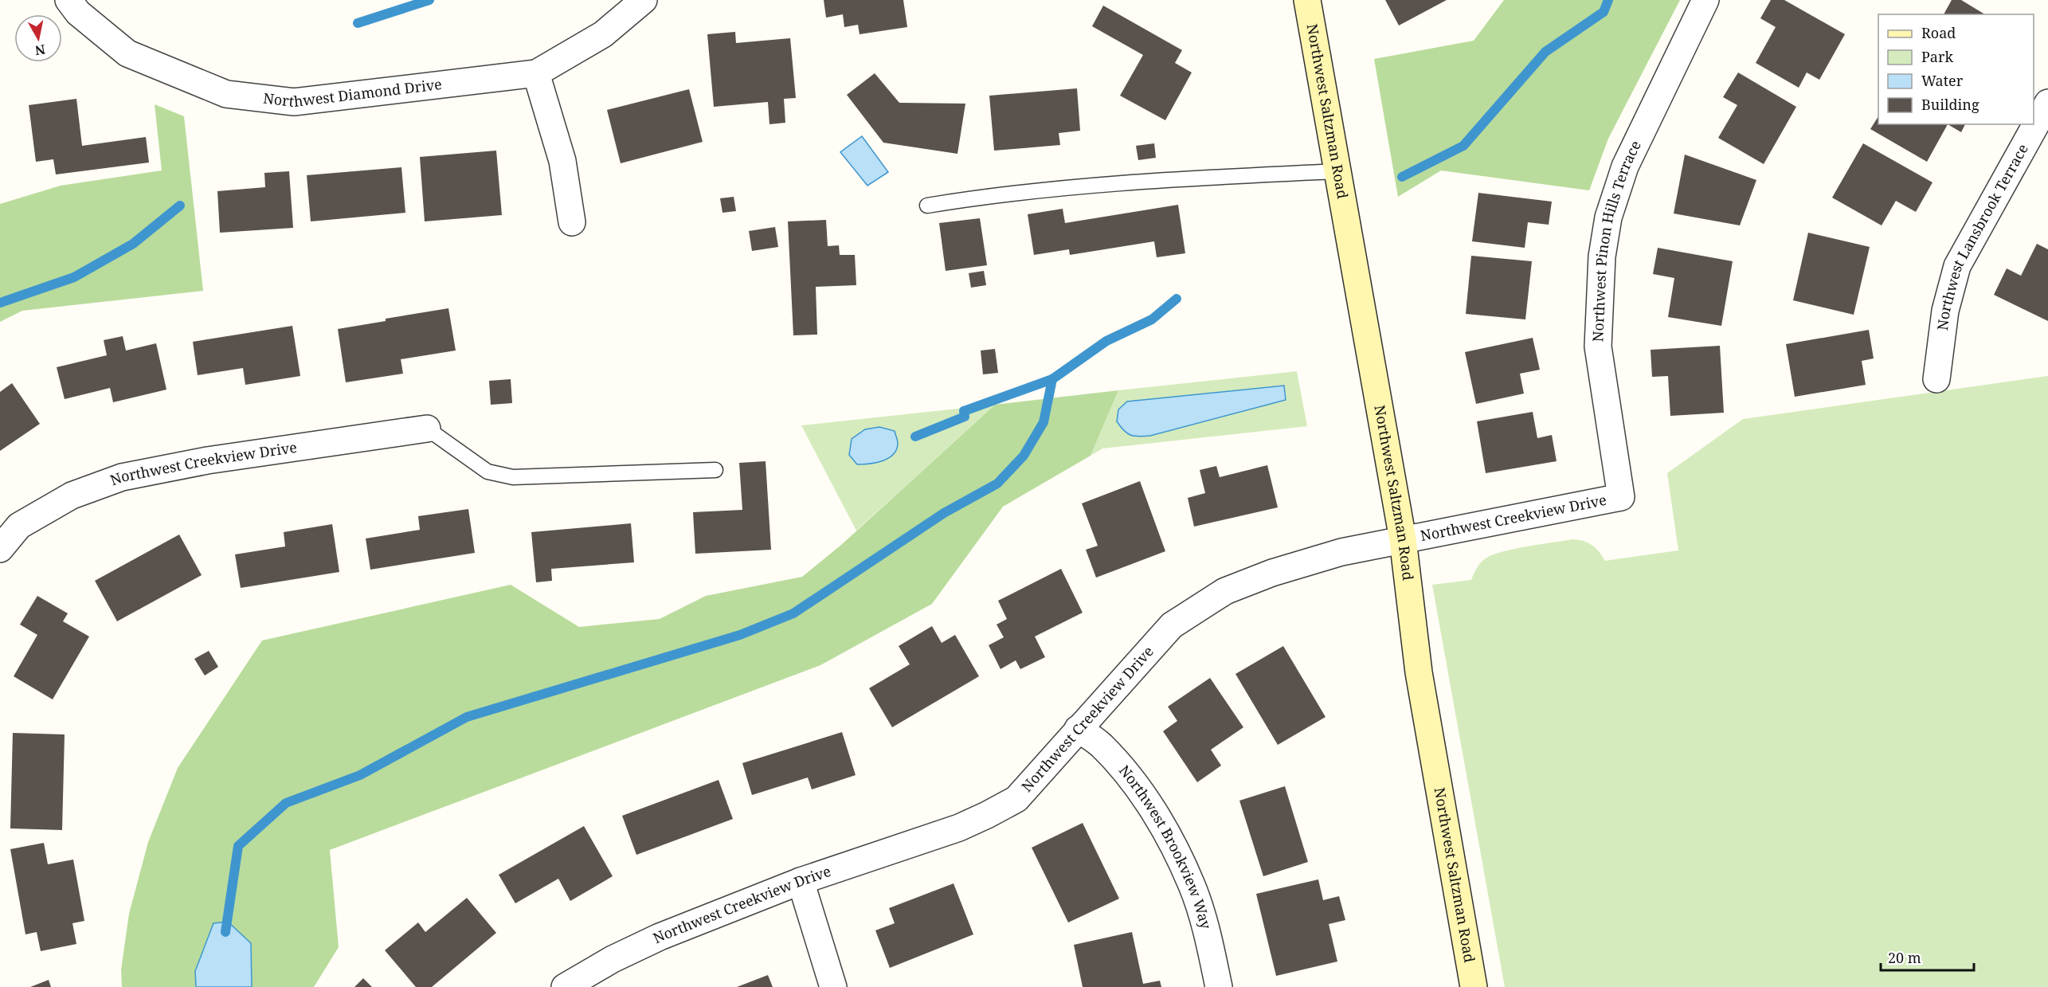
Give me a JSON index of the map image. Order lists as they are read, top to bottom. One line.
{"streets":{"main road":["Northwest Saltzman Road"],"street":["Northwest Diamond Drive","Northwest Lansbrook Terrace","Northwest Pinon Hills Terrace","Northwest Creekview Drive","Northwest Brookview Way"]},"crossings":[["Northwest Saltzman Road","Northwest Creekview Drive"],["Northwest Pinon Hills Terrace","Northwest Creekview Drive"],["Northwest Creekview Drive","Northwest Brookview Way"]],"legend":["Road","Park","Water","Building"],"scale_bar":"20 m","north":"bottom"}
